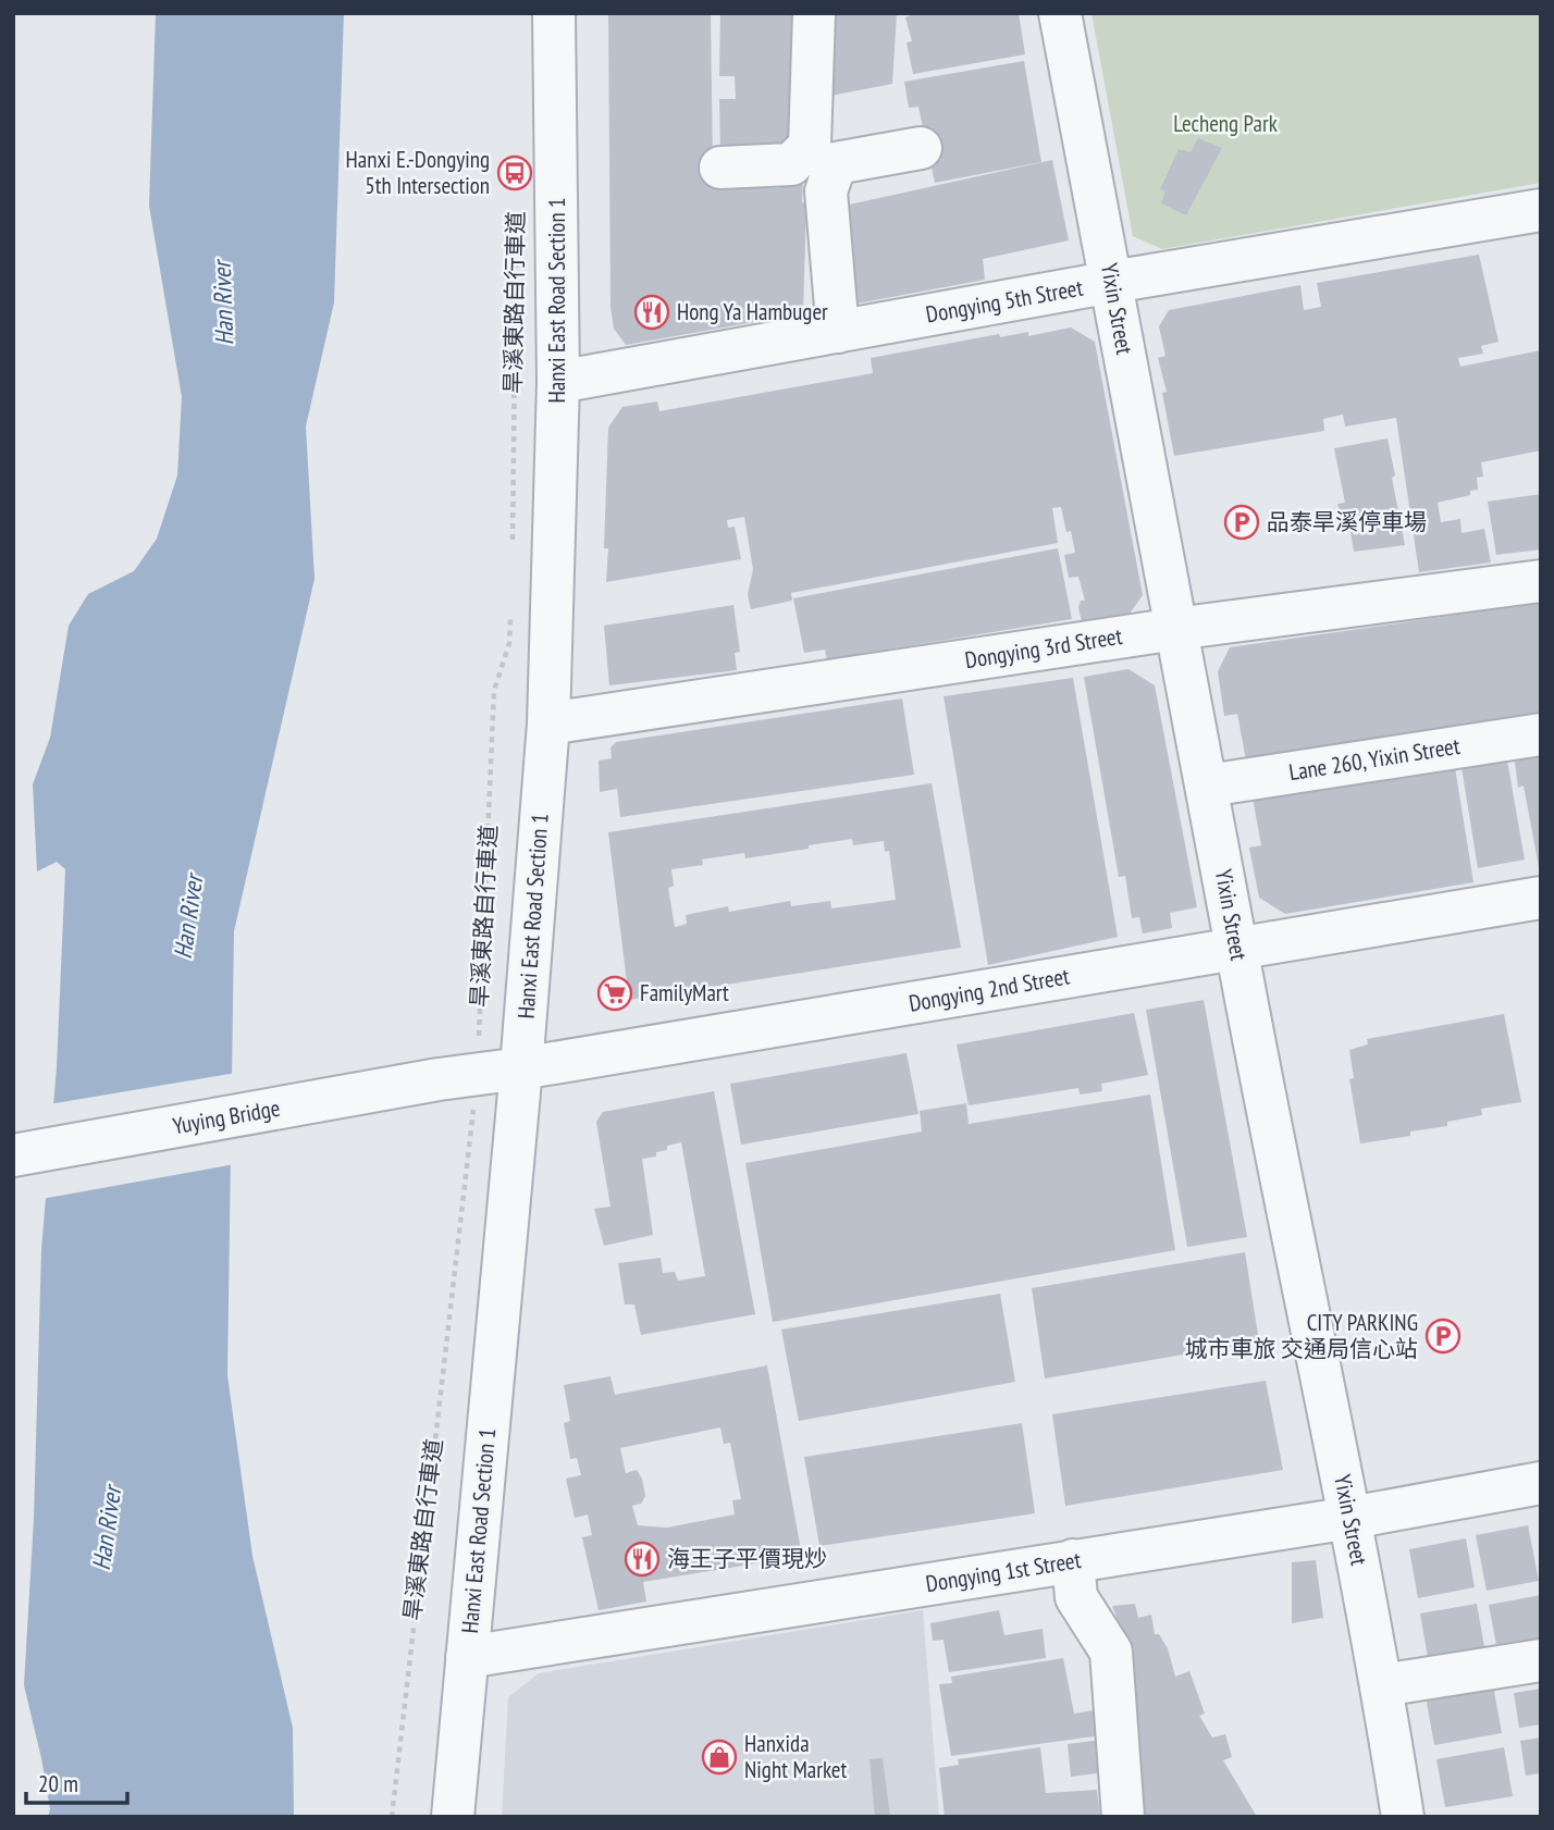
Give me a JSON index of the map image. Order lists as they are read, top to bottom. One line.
{"streets":{"street":["Hanxi East Road Section 1","Dongying 5th Street","Yixin Street","Dongying 3rd Street","Lane 260, Yixin Street","Dongying 2nd Street","Yuying Bridge","Dongying 1st Street"],"path":["旱溪東路自行車道"]},"crossings":[["Hanxi East Road Section 1","Dongying 5th Street"],["Hanxi East Road Section 1","Dongying 3rd Street"],["Hanxi East Road Section 1","Dongying 2nd Street"],["Hanxi East Road Section 1","Dongying 1st Street"],["Dongying 5th Street","Yixin Street"],["旱溪東路自行車道","Dongying 2nd Street"],["旱溪東路自行車道","Yuying Bridge"],["Yixin Street","Dongying 3rd Street"],["Yixin Street","Lane 260, Yixin Street"],["Yixin Street","Dongying 2nd Street"],["Yixin Street","Dongying 1st Street"],["Dongying 2nd Street","Yuying Bridge"]],"water":["Han River"],"parks":["Lecheng Park"],"places":{"bus stop":["Hanxi E.-Dongying 5th Intersection"],"restaurant":["Hong Ya Hambuger","海王子平價現炒"],"parking":["品泰旱溪停車場","CITY PARKING 城市車旅 交通局信心站"],"supermarket":["FamilyMart"],"shop":["Hanxida Night Market"]},"scale_bar":"20 m"}
